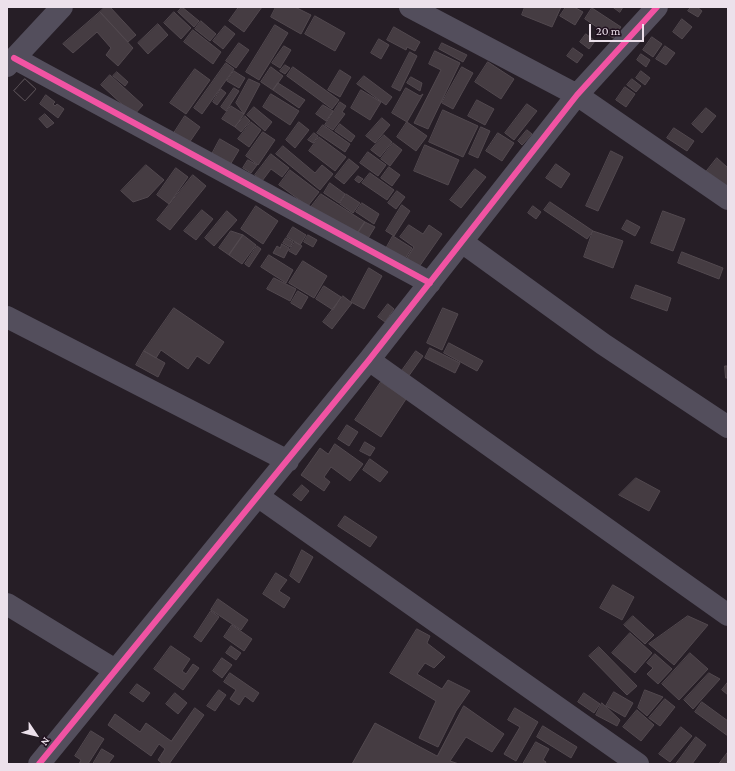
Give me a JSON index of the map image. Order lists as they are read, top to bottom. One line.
{"scale_bar":"20 m","north":"bottom right"}
